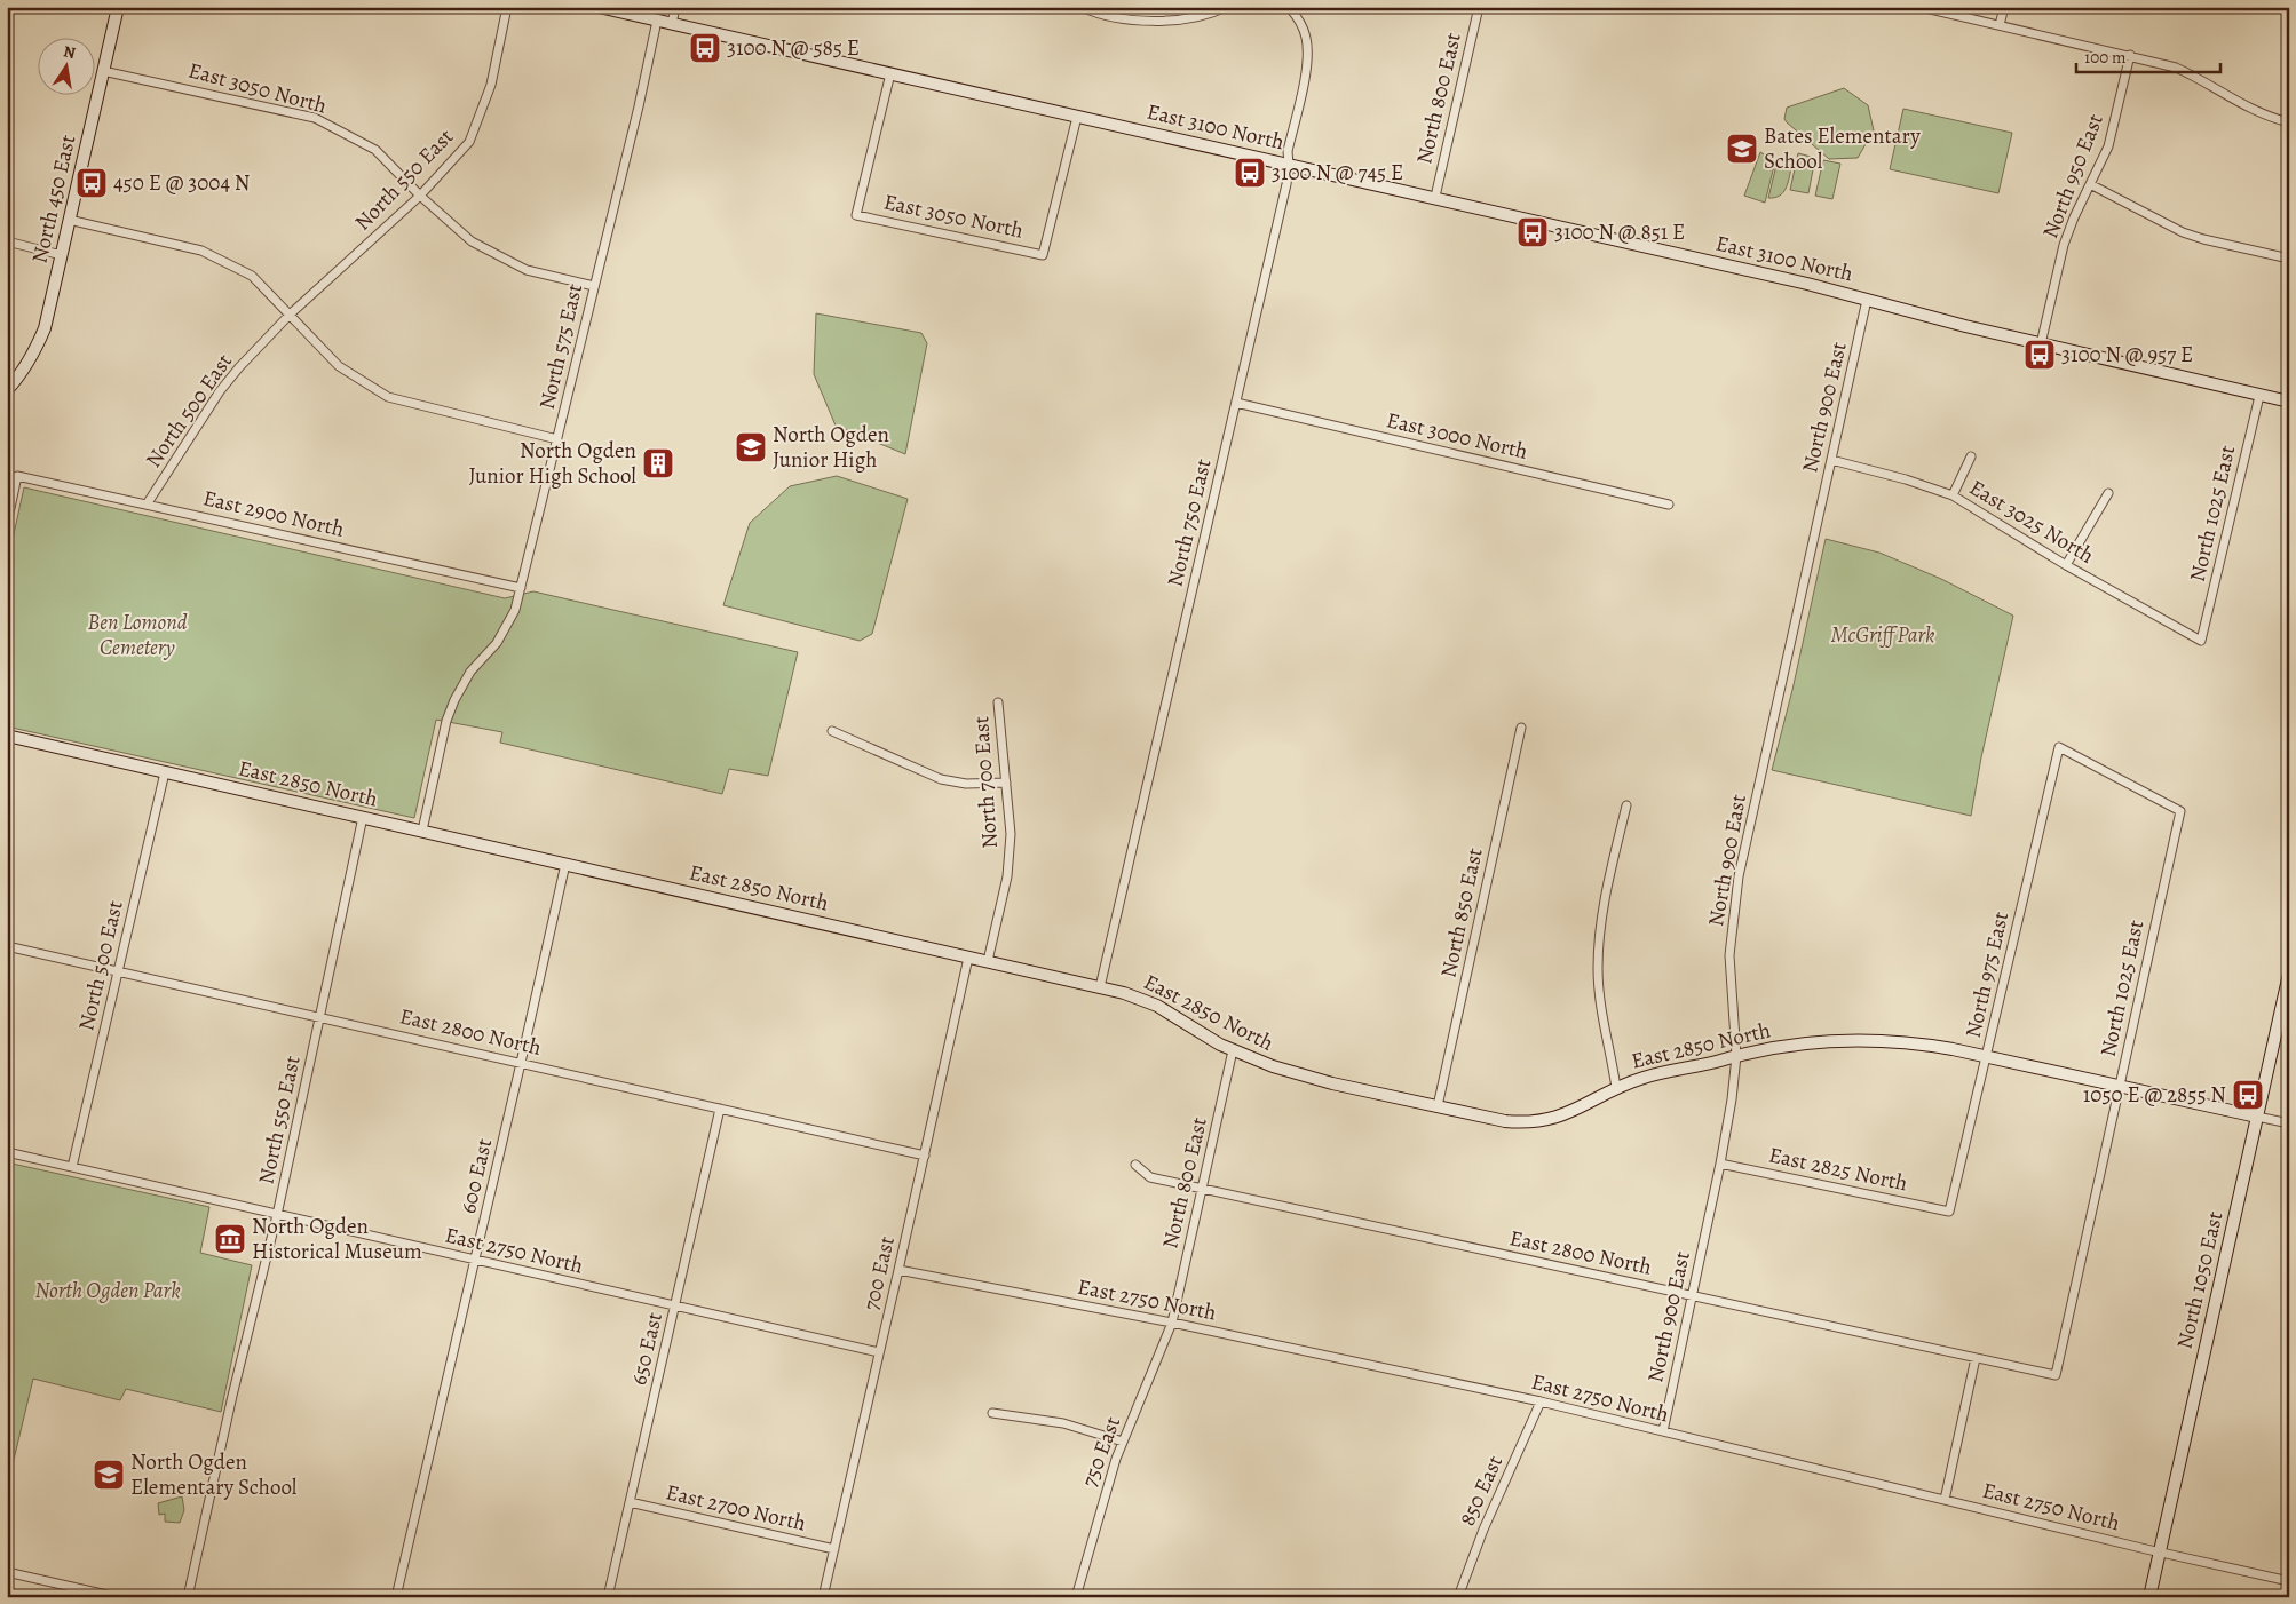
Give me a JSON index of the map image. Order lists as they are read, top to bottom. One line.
{"streets":{"main road":["East 3100 North","North 450 East","East 2850 North","North 1050 East"],"street":["East 3050 North","North 800 East","North 950 East","North 550 East","North 575 East","North 900 East","North 500 East","East 3000 North","East 2900 North","North 1025 East","East 3025 North","North 750 East","North 700 East","North 850 East","North 975 East","East 2800 North","East 2825 North","600 East","East 2750 North","700 East","650 East","750 East","850 East","East 2700 North"]},"crossings":[["East 3050 North","East 3100 North"],["East 3050 North","North 550 East"],["East 3050 North","North 450 East"],["East 3050 North","North 575 East"],["North 800 East","East 3100 North"],["North 800 East","East 2850 North"],["North 800 East","East 2800 North"],["North 800 East","East 2750 North"],["North 800 East","750 East"],["East 3100 North","North 950 East"],["East 3100 North","North 575 East"],["East 3100 North","North 900 East"],["East 3100 North","North 1025 East"],["East 3100 North","North 750 East"],["North 550 East","North 500 East"],["North 550 East","East 2850 North"],["North 550 East","East 2800 North"],["North 550 East","East 2750 North"],["North 575 East","East 2900 North"],["North 575 East","East 2850 North"],["North 900 East","East 3025 North"],["North 900 East","East 2850 North"],["North 900 East","East 2800 North"],["North 900 East","East 2825 North"],["North 900 East","East 2750 North"],["North 500 East","East 2900 North"],["North 500 East","East 2850 North"],["North 500 East","East 2800 North"],["North 500 East","East 2750 North"],["East 3000 North","North 750 East"],["North 1025 East","East 3025 North"],["North 1025 East","East 2850 North"],["North 1025 East","North 975 East"],["North 1025 East","East 2800 North"],["North 750 East","East 2850 North"],["North 700 East","East 2850 North"],["East 2850 North","North 850 East"],["East 2850 North","North 975 East"],["East 2850 North","600 East"],["East 2850 North","700 East"],["East 2850 North","North 1050 East"],["North 975 East","East 2825 North"],["East 2800 North","600 East"],["East 2800 North","700 East"],["East 2800 North","650 East"],["600 East","East 2750 North"],["East 2750 North","700 East"],["East 2750 North","North 1050 East"],["East 2750 North","650 East"],["East 2750 North","750 East"],["East 2750 North","850 East"],["700 East","East 2700 North"],["650 East","East 2700 North"]],"parks":["Ben Lomond Cemetery","McGriff Park","North Ogden Park"],"places":{"bus stop":["3100 N @ 585 E","3100 N @ 745 E","450 E @ 3004 N","3100 N @ 851 E","3100 N @ 957 E","1050 E @ 2855 N"],"school or university":["Bates Elementary School","North Ogden Junior High","North Ogden Elementary School"],"building":["North Ogden Junior High School"],"museum":["North Ogden Historical Museum"]},"scale_bar":"100 m","north":"top"}
